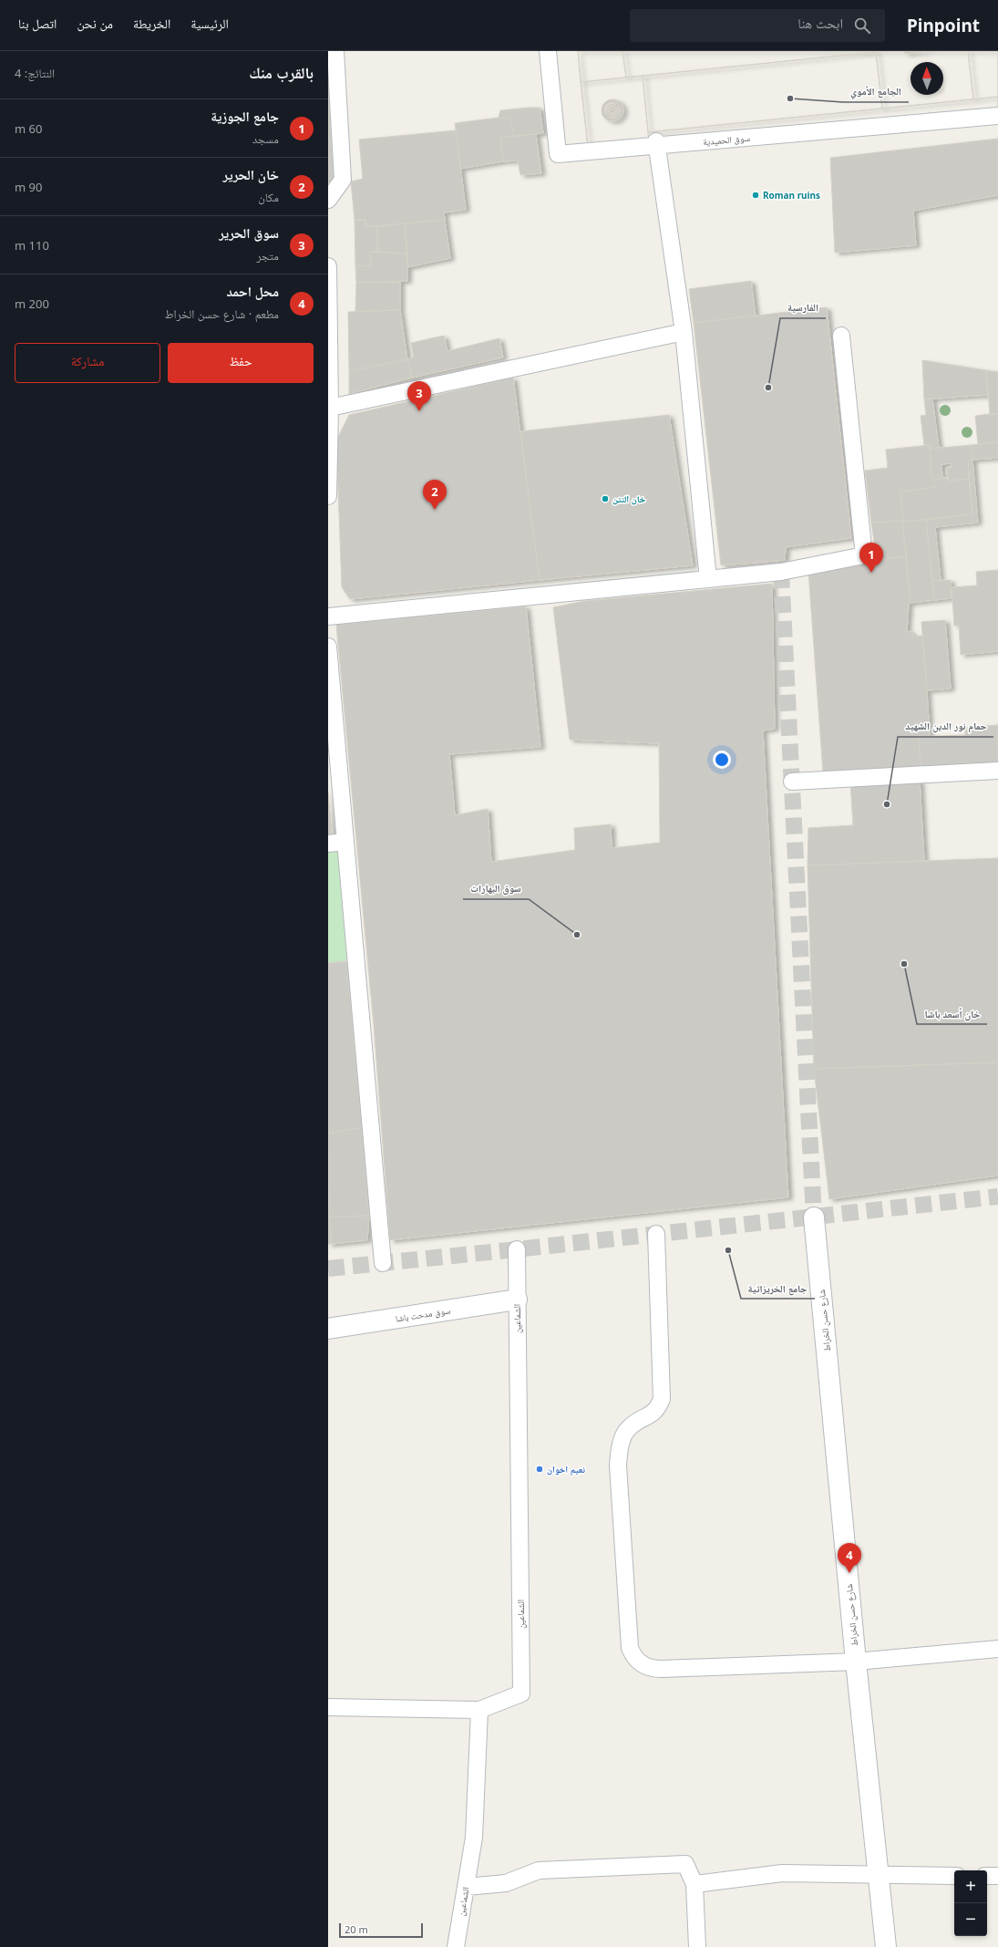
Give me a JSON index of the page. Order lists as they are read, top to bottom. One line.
{"streets":{"street":["سوق الحميدية","سوق مدحت باشا","الشماعين","شارع حسن الخراط"]},"crossings":[["سوق مدحت باشا","الشماعين"]],"places":["الجامع الأموي","Roman ruins","الفارسية","خان التتن","حمام نور الدين الشهيد","سوق البهارات","خان أسعد باشا","جامع الخريزاتية","نعيم اخوان"],"scale_bar":"20 m","north":"top","page":{"header":"Pinpoint","search":"ابحث هنا","nav":["الرئيسية","الخريطة","من نحن","اتصل بنا"],"heading":["بالقرب منك","النتائج: 4"],"list":[{"mark":"1","name":"جامع الجوزية","note":"مسجد","value":"60 m"},{"mark":"2","name":"خان الحرير","note":"مكان","value":"90 m"},{"mark":"3","name":"سوق الحرير","note":"متجر","value":"110 m"},{"mark":"4","name":"محل احمد","note":"مطعم · شارع حسن الخراط","value":"200 m"}],"buttons":["حفظ","مشاركة"],"pins":["3","2","1","4"],"map_buttons":["+","−"],"scale":"20 m"}}
